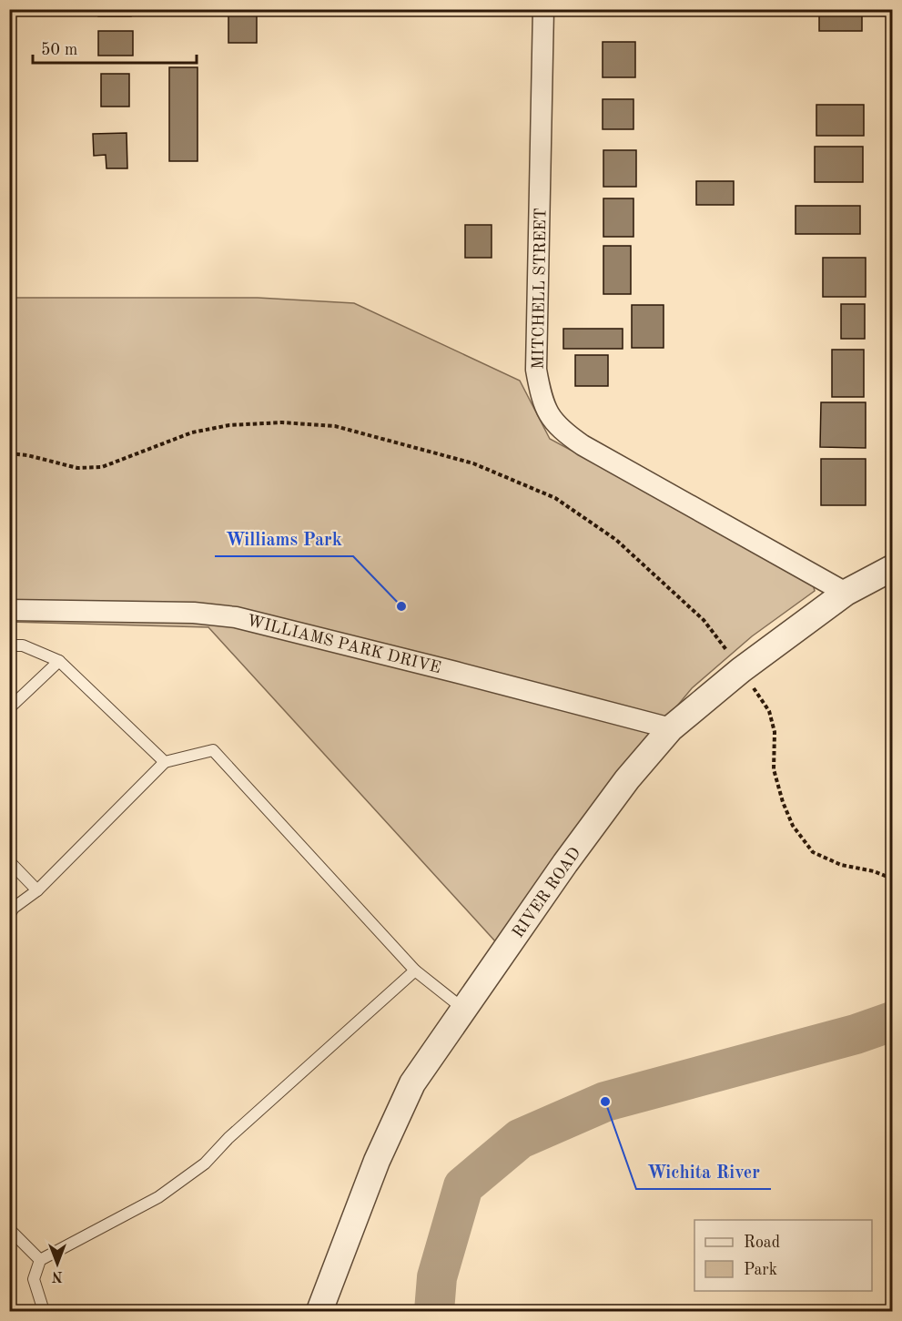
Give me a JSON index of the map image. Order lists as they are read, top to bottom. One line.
{"streets":{"street":["MITCHELL STREET","WILLIAMS PARK DRIVE","RIVER ROAD"]},"crossings":[["MITCHELL STREET","RIVER ROAD"],["WILLIAMS PARK DRIVE","RIVER ROAD"]],"places":["Williams Park","Wichita River"],"legend":["Road","Park"],"scale_bar":"50 m","north":"bottom"}
